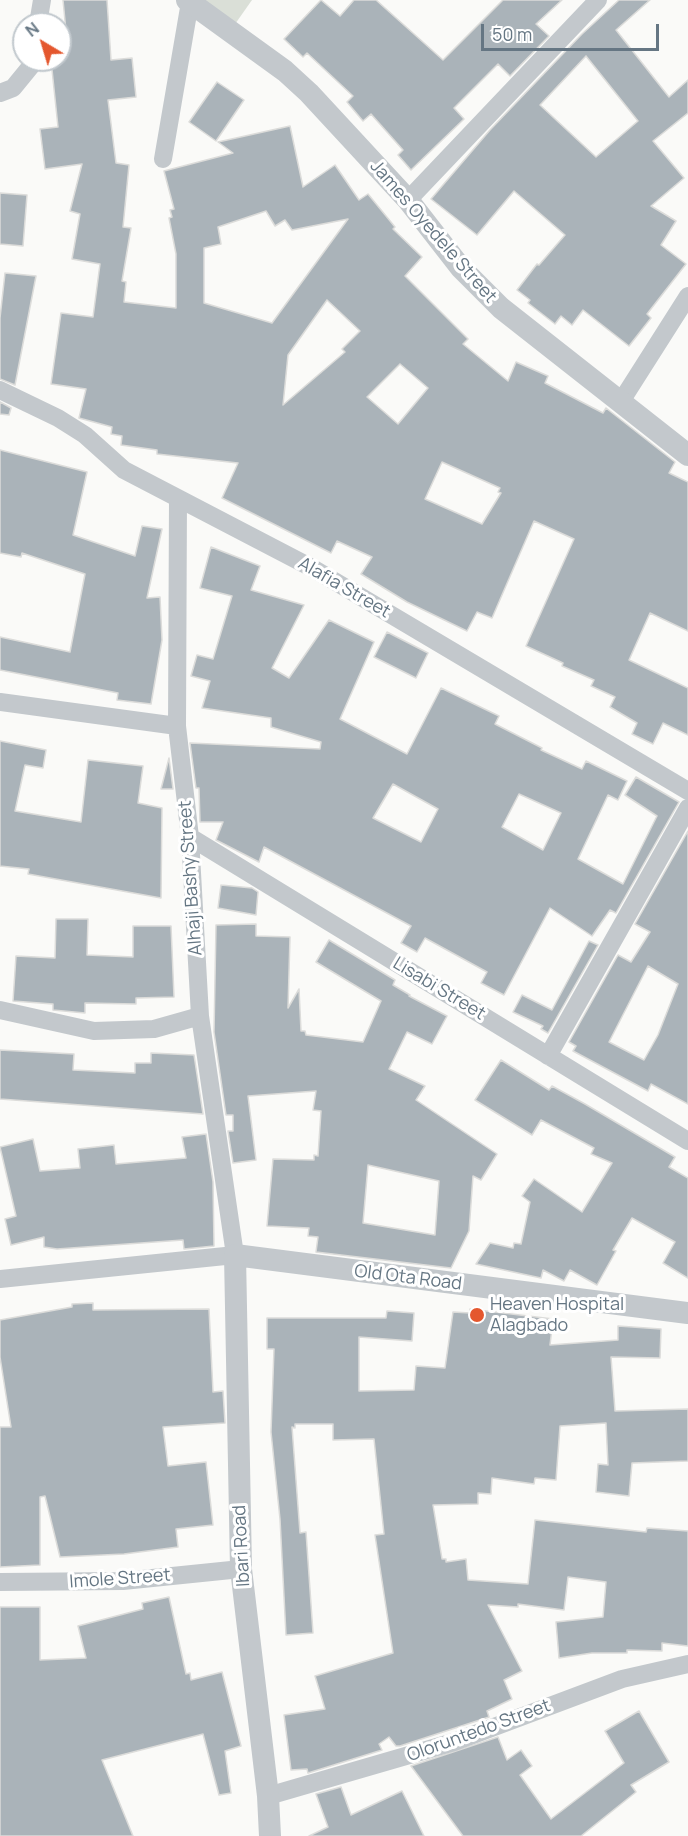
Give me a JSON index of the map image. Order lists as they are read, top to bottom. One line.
{"streets":{"street":["James Oyedele Street","Alafia Street","Alhaji Bashy Street","Lisabi Street","Old Ota Road","Ibari Road","Imole Street","Oloruntedo Street"]},"crossings":[["Alafia Street","Alhaji Bashy Street"],["Alhaji Bashy Street","Lisabi Street"],["Alhaji Bashy Street","Old Ota Road"],["Alhaji Bashy Street","Ibari Road"],["Old Ota Road","Ibari Road"],["Ibari Road","Imole Street"],["Ibari Road","Oloruntedo Street"]],"places":["Heaven Hospital Alagbado"],"scale_bar":"50 m","north":"top left"}
